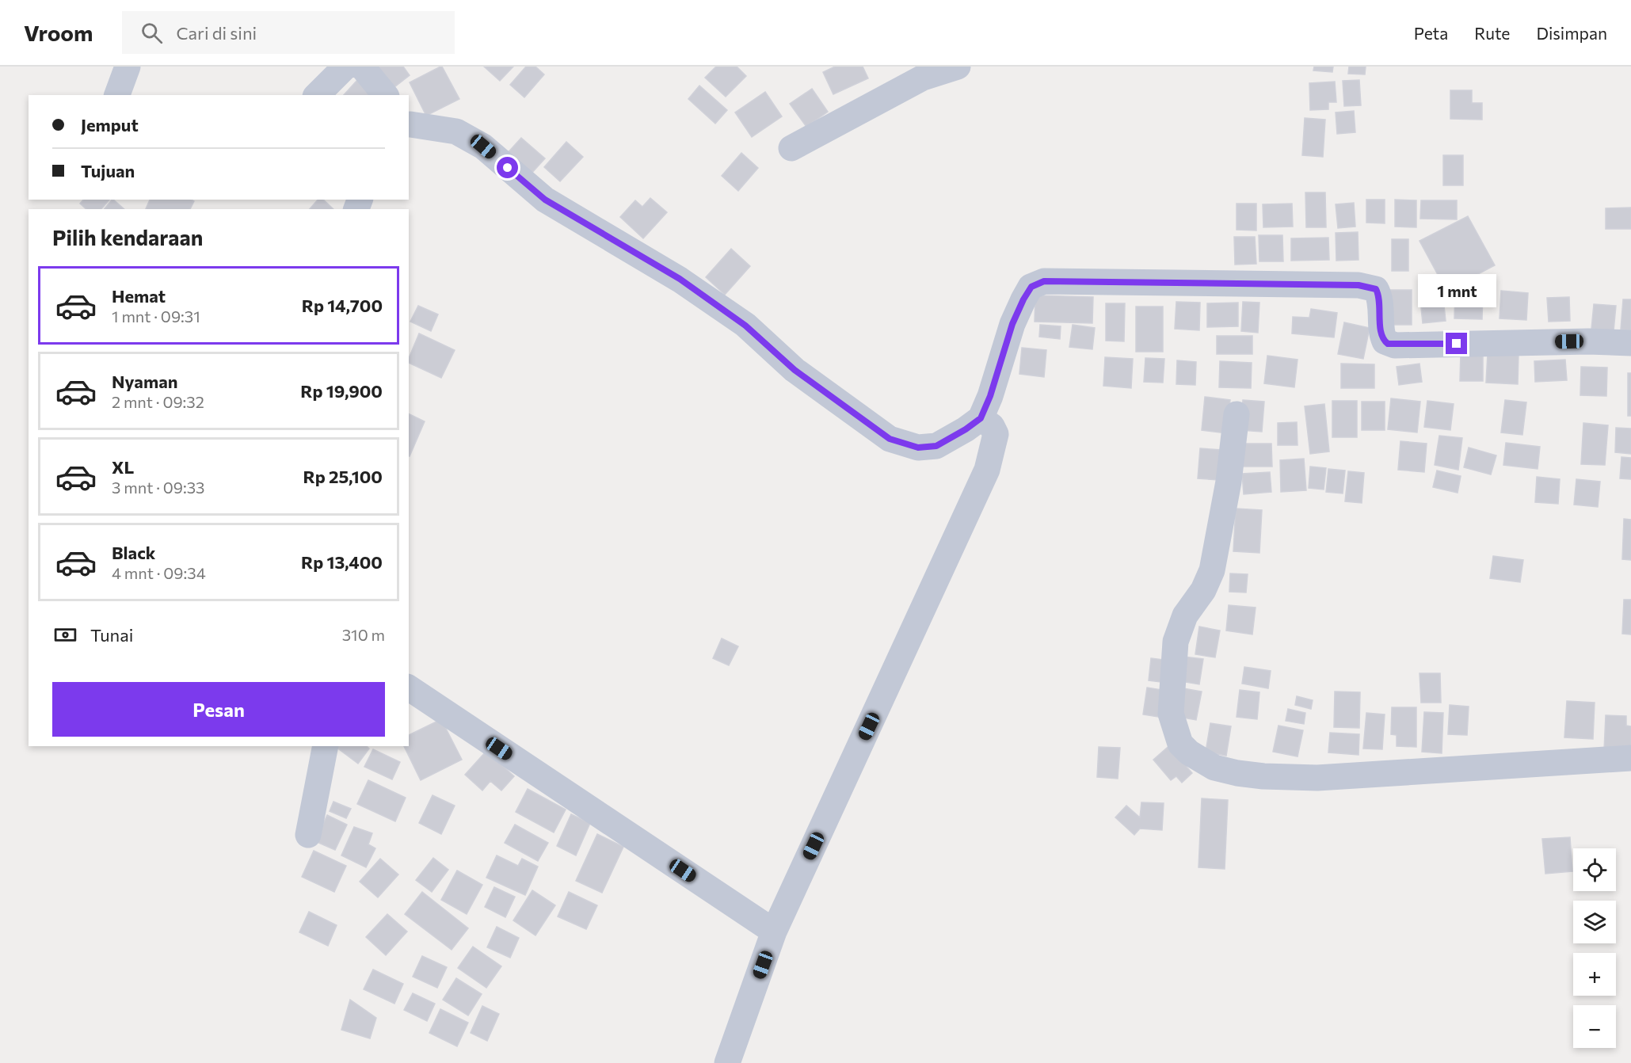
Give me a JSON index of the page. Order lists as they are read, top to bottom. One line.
{"page":{"header":"Vroom","search":"Cari di sini","nav":["Peta","Rute","Disimpan"],"banner":["Jemput","Tujuan"],"heading":"Pilih kendaraan","list":[{"name":"Hemat","note":"1 mnt · 09:31","value":"Rp 14,700"},{"name":"Nyaman","note":"2 mnt · 09:32","value":"Rp 19,900"},{"name":"XL","note":"3 mnt · 09:33","value":"Rp 25,100"},{"name":"Black","note":"4 mnt · 09:34","value":"Rp 13,400"}],"bubble":"1 mnt","pay":["Tunai","310 m"],"buttons":"Pesan","map_buttons":["+","−"]}}
